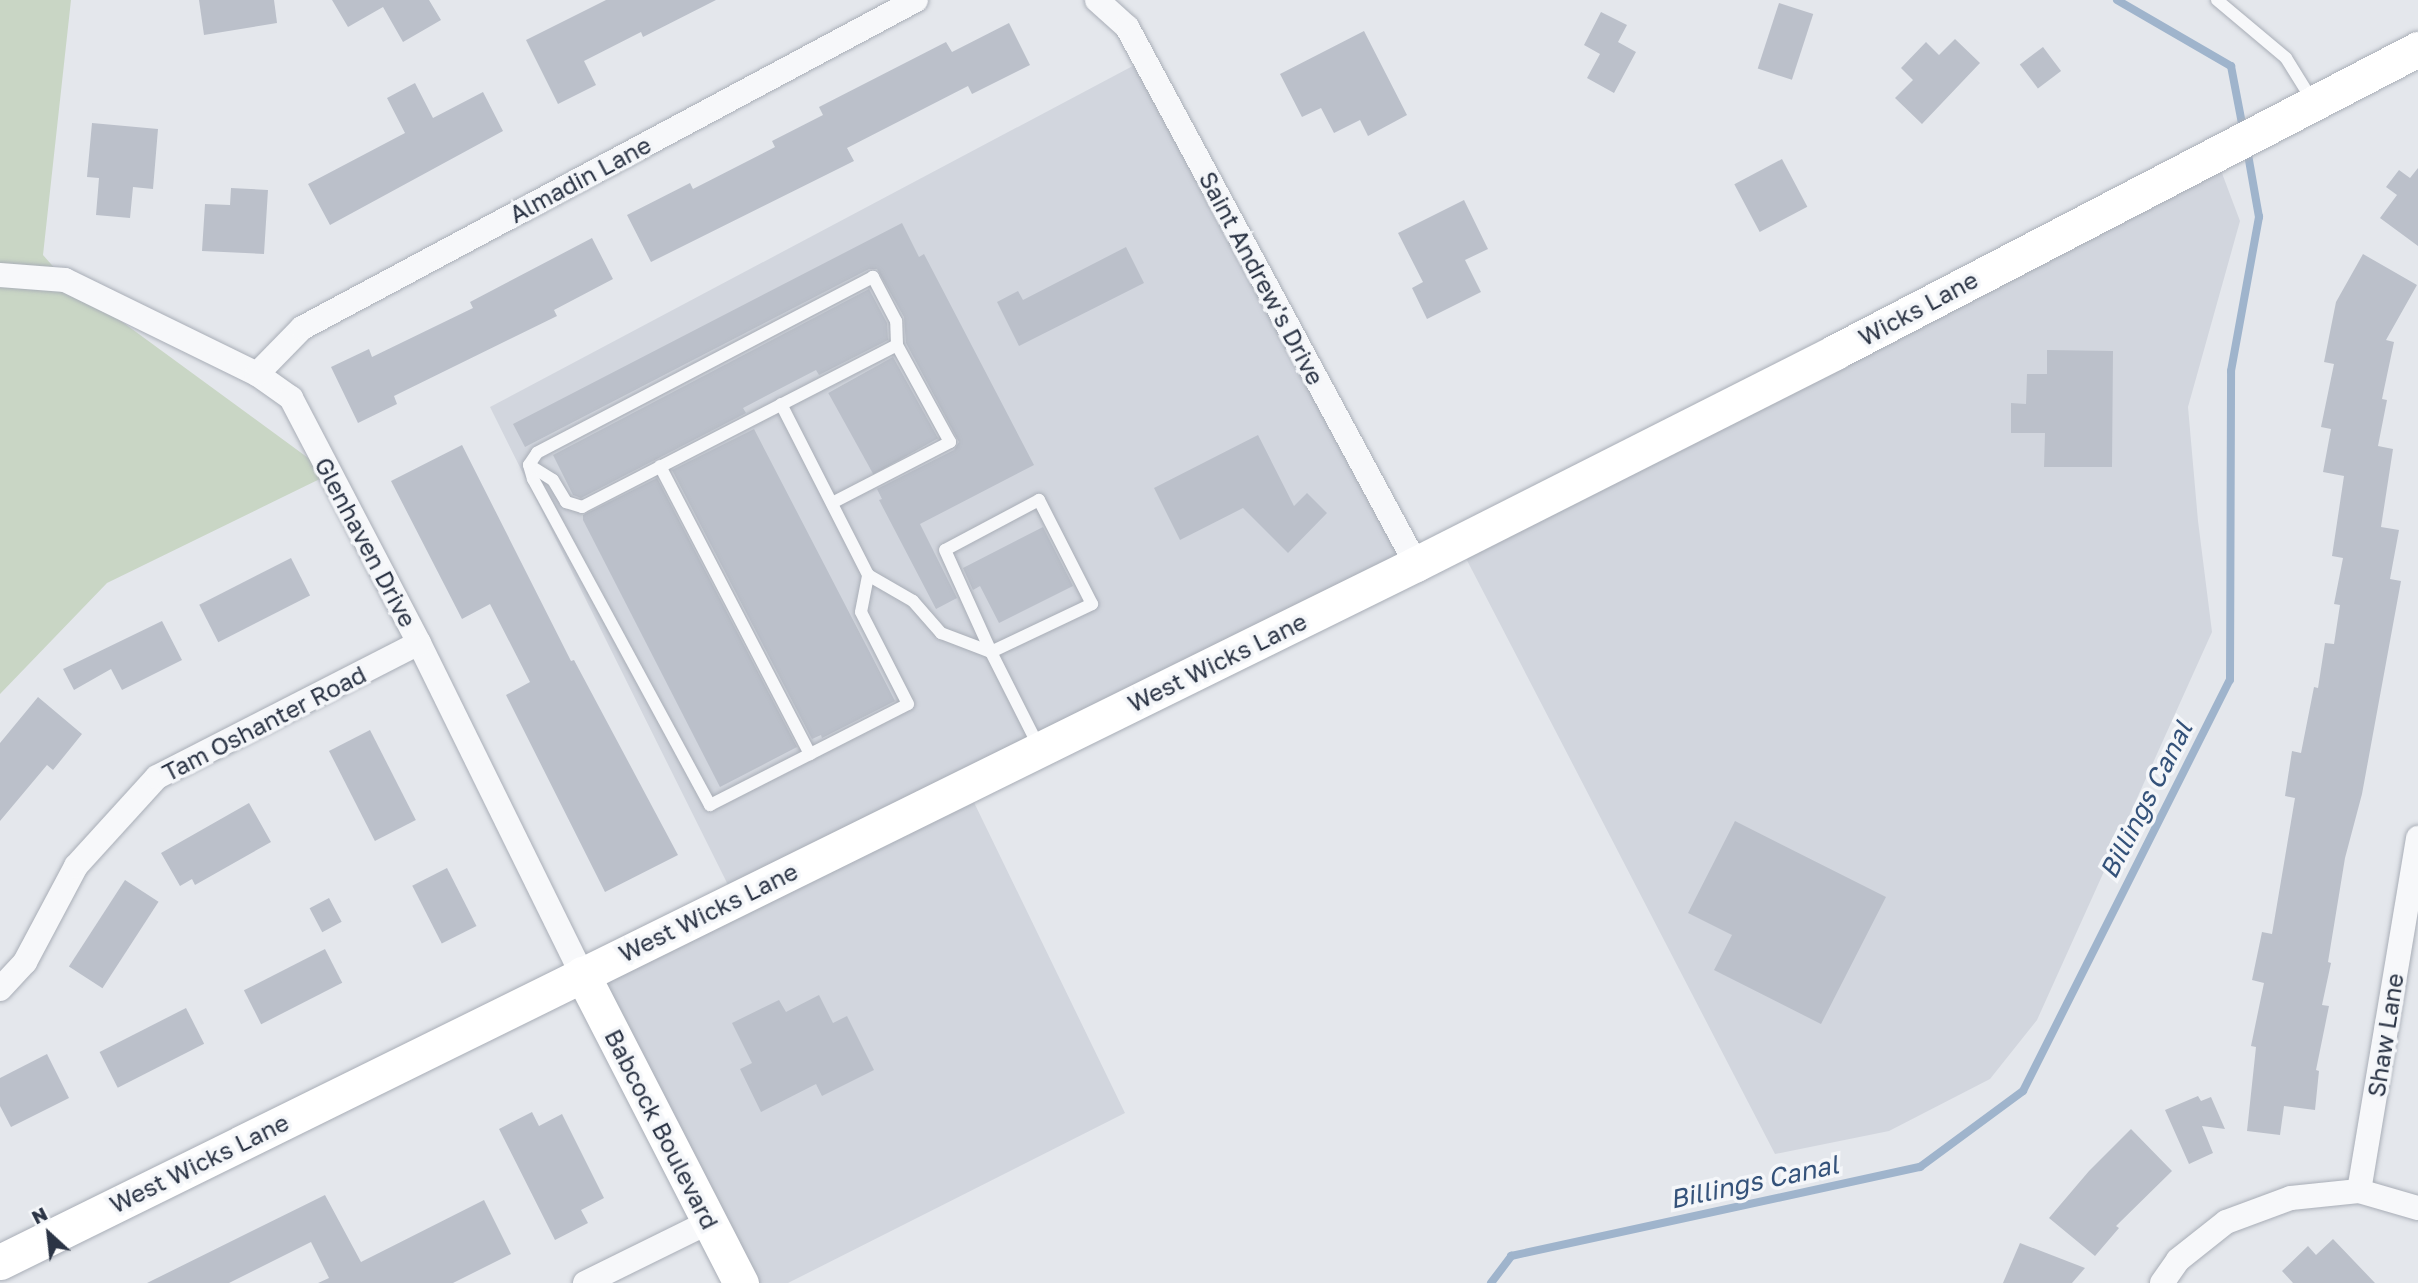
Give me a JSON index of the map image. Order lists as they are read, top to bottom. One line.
{"streets":{"main road":["Wicks Lane","West Wicks Lane","Babcock Boulevard"],"street":["Almadin Lane","Saint Andrew's Drive","Glenhaven Drive","Tam Oshanter Road","Shaw Lane"]},"crossings":[["Almadin Lane","Glenhaven Drive"],["Saint Andrew's Drive","Wicks Lane"],["Saint Andrew's Drive","West Wicks Lane"],["Wicks Lane","West Wicks Lane"],["Glenhaven Drive","West Wicks Lane"],["Glenhaven Drive","Tam Oshanter Road"],["Glenhaven Drive","Babcock Boulevard"],["West Wicks Lane","Babcock Boulevard"]],"water":["Billings Canal"],"north":"top left"}
